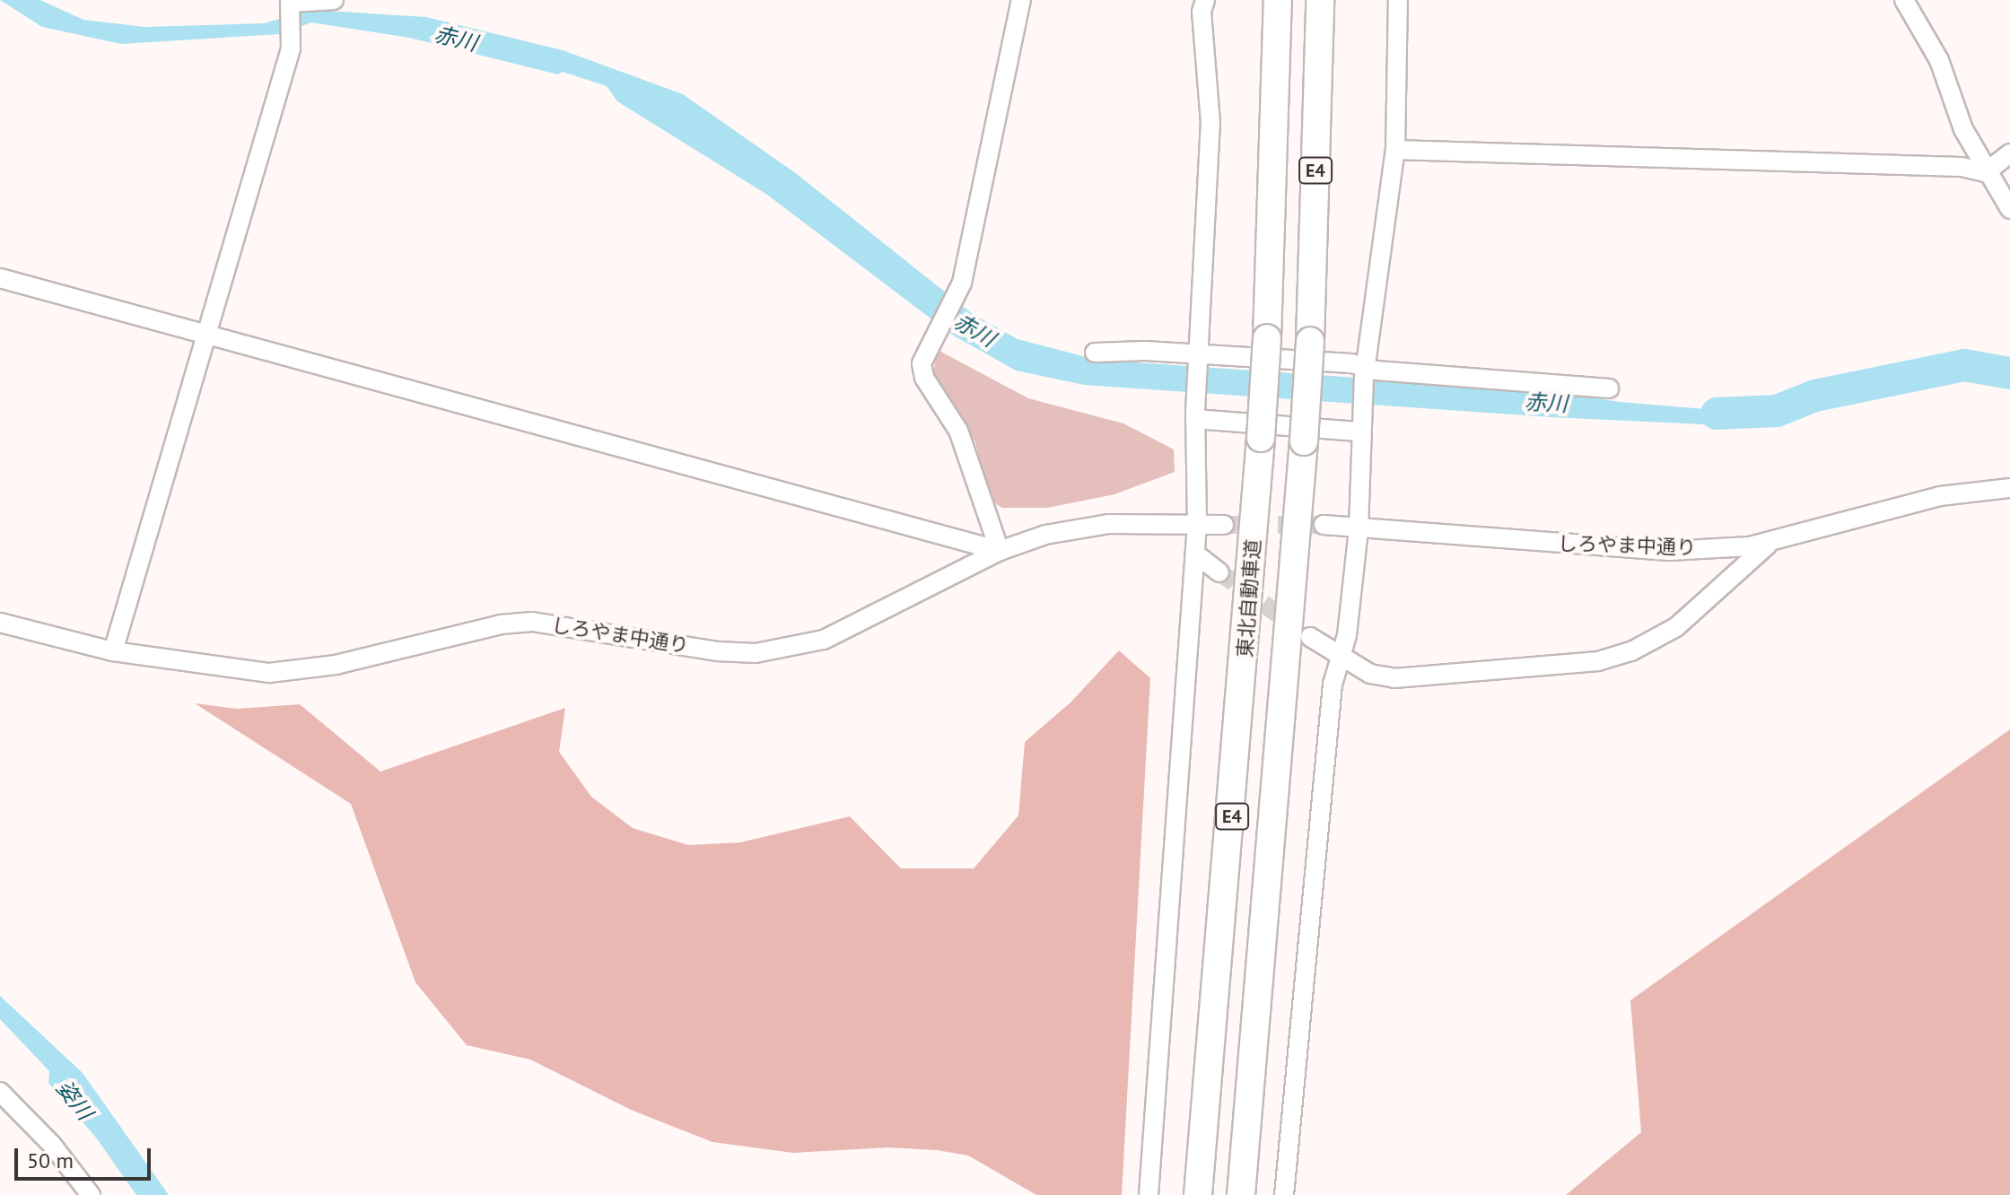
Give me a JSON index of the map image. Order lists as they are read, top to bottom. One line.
{"streets":{"highway":["E4","東北自動車道"],"street":["しろやま中通り"]},"water":["赤川","姿川"],"scale_bar":"50 m"}
